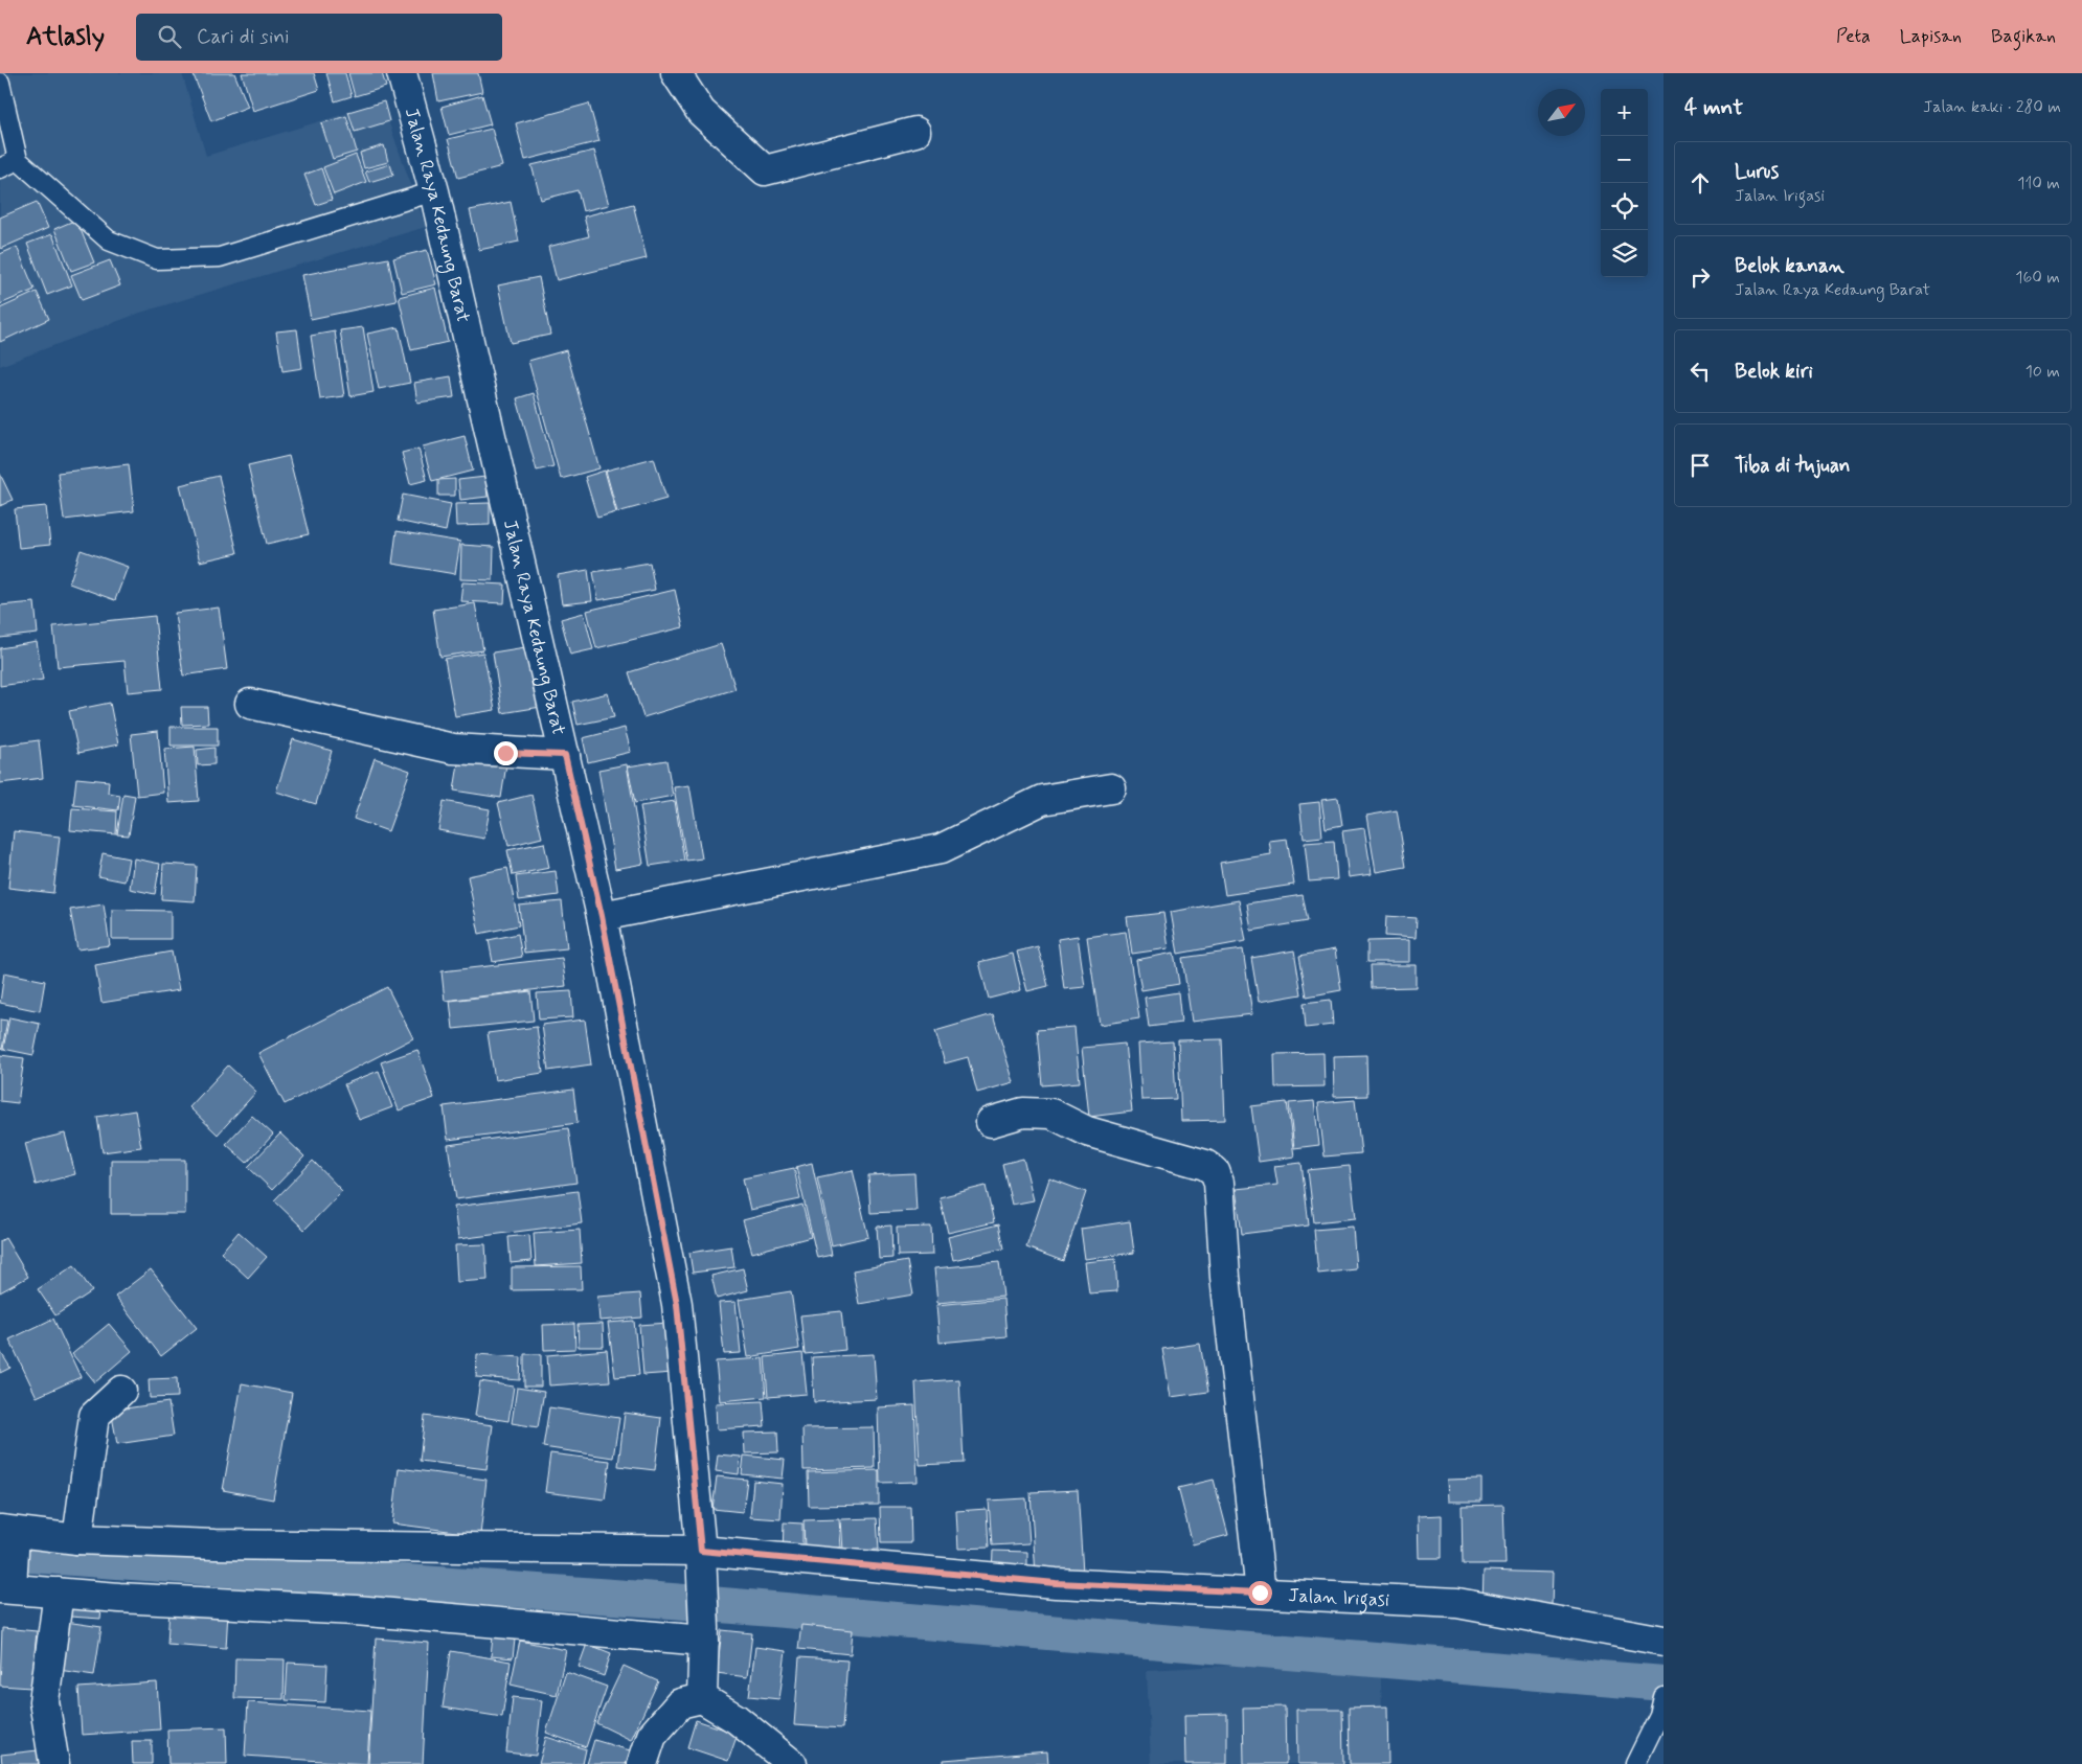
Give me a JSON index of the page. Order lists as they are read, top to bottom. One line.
{"streets":{"street":["Jalan Raya Kedaung Barat","Jalan Irigasi"]},"crossings":[["Jalan Raya Kedaung Barat","Jalan Irigasi"]],"north":"top right","page":{"header":"Atlasly","search":"Cari di sini","nav":["Peta","Lapisan","Bagikan"],"heading":["4 mnt","Jalan kaki · 280 m"],"map_buttons":["+","−"],"list":[["Lurus","Jalan Irigasi","110 m"],["Belok kanan","Jalan Raya Kedaung Barat","160 m"],["Belok kiri","10 m"],"Tiba di tujuan"]}}
